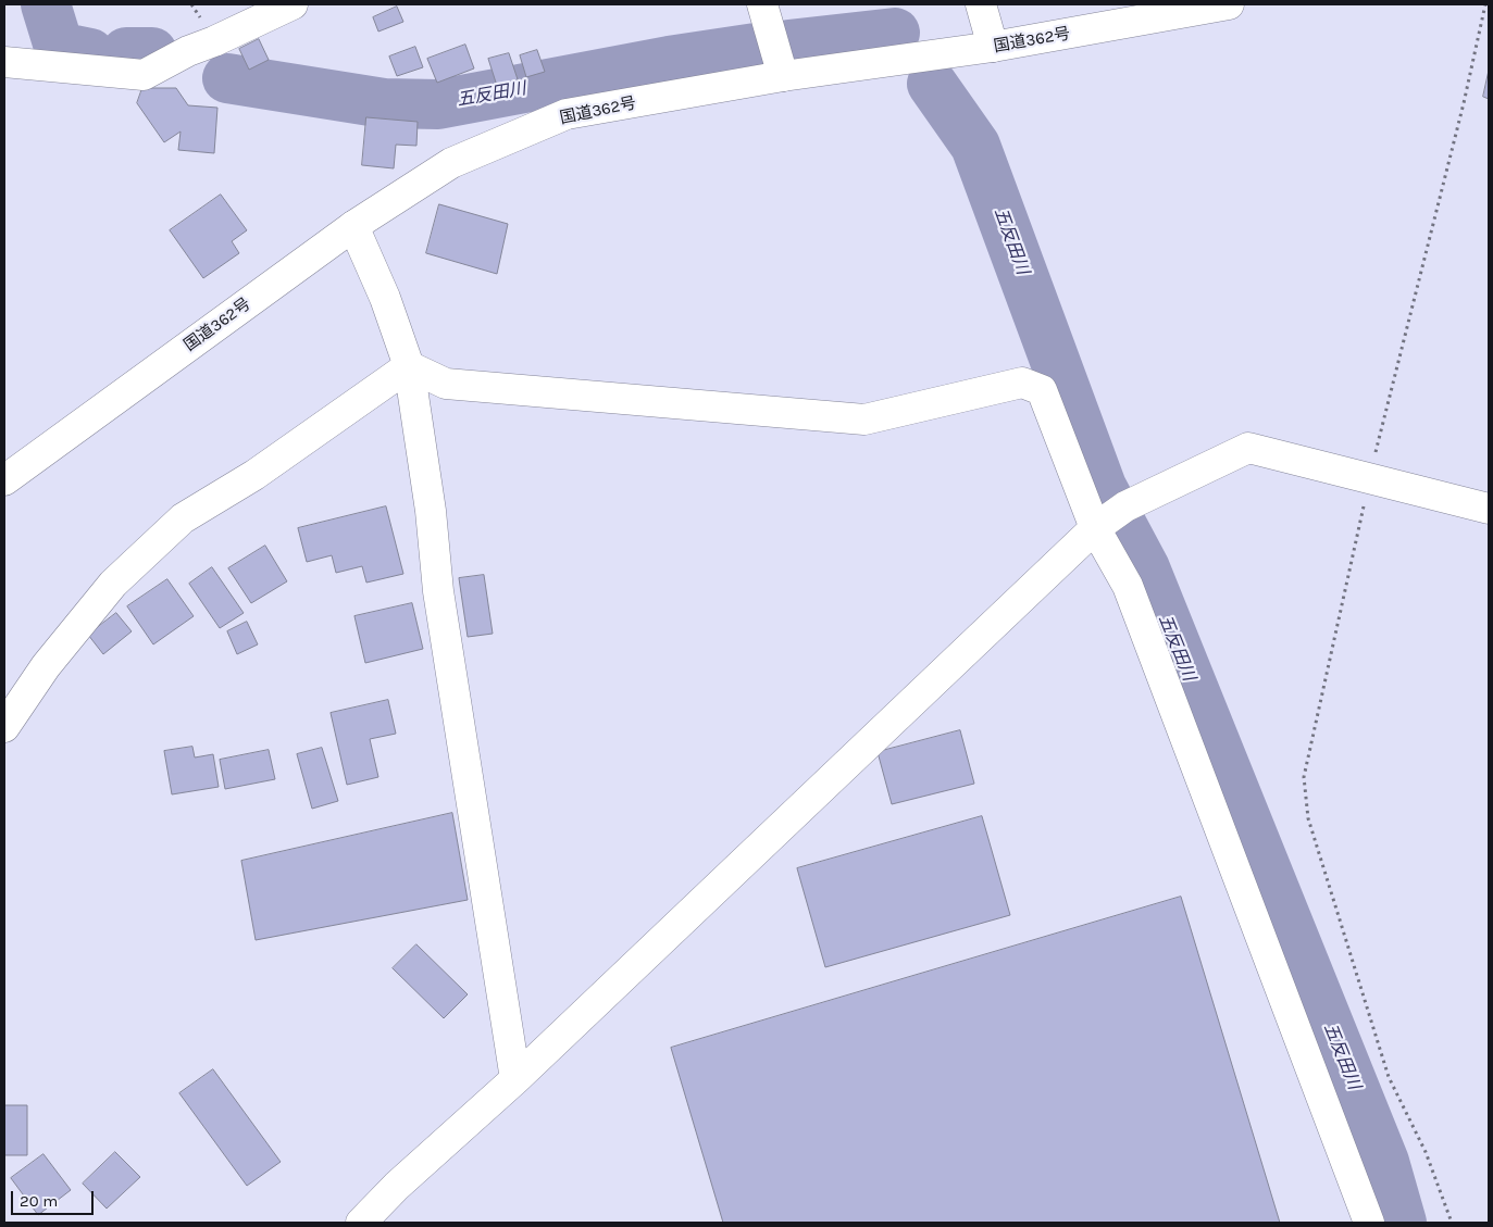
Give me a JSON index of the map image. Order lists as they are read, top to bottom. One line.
{"streets":{"main road":["国道362号"]},"water":["五反田川"],"scale_bar":"20 m"}
